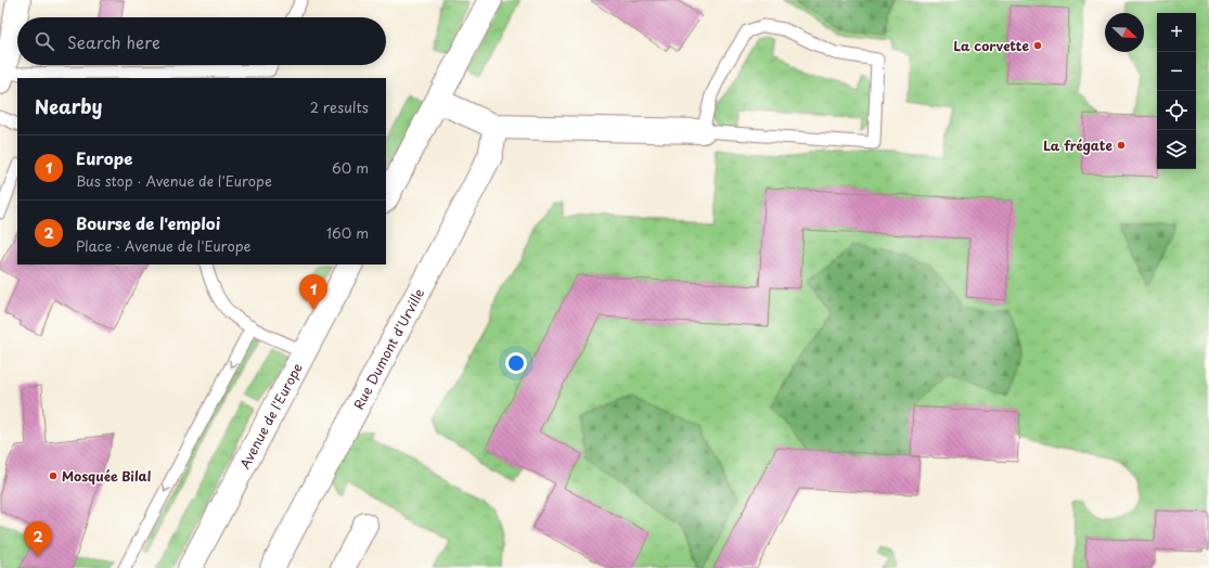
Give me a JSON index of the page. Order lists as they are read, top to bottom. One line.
{"streets":{"street":["Rue Dumont d'Urville","Avenue de l'Europe"]},"places":["La corvette","La frégate","Mosquée Bilal"],"north":"bottom right","page":{"map_buttons":["+","−"],"search":"Search here","heading":["Nearby","2 results"],"list":[{"mark":"1","name":"Europe","note":"Bus stop · Avenue de l'Europe","value":"60 m"},{"mark":"2","name":"Bourse de l'emploi","note":"Place · Avenue de l'Europe","value":"160 m"}],"pins":["1","2"]}}
